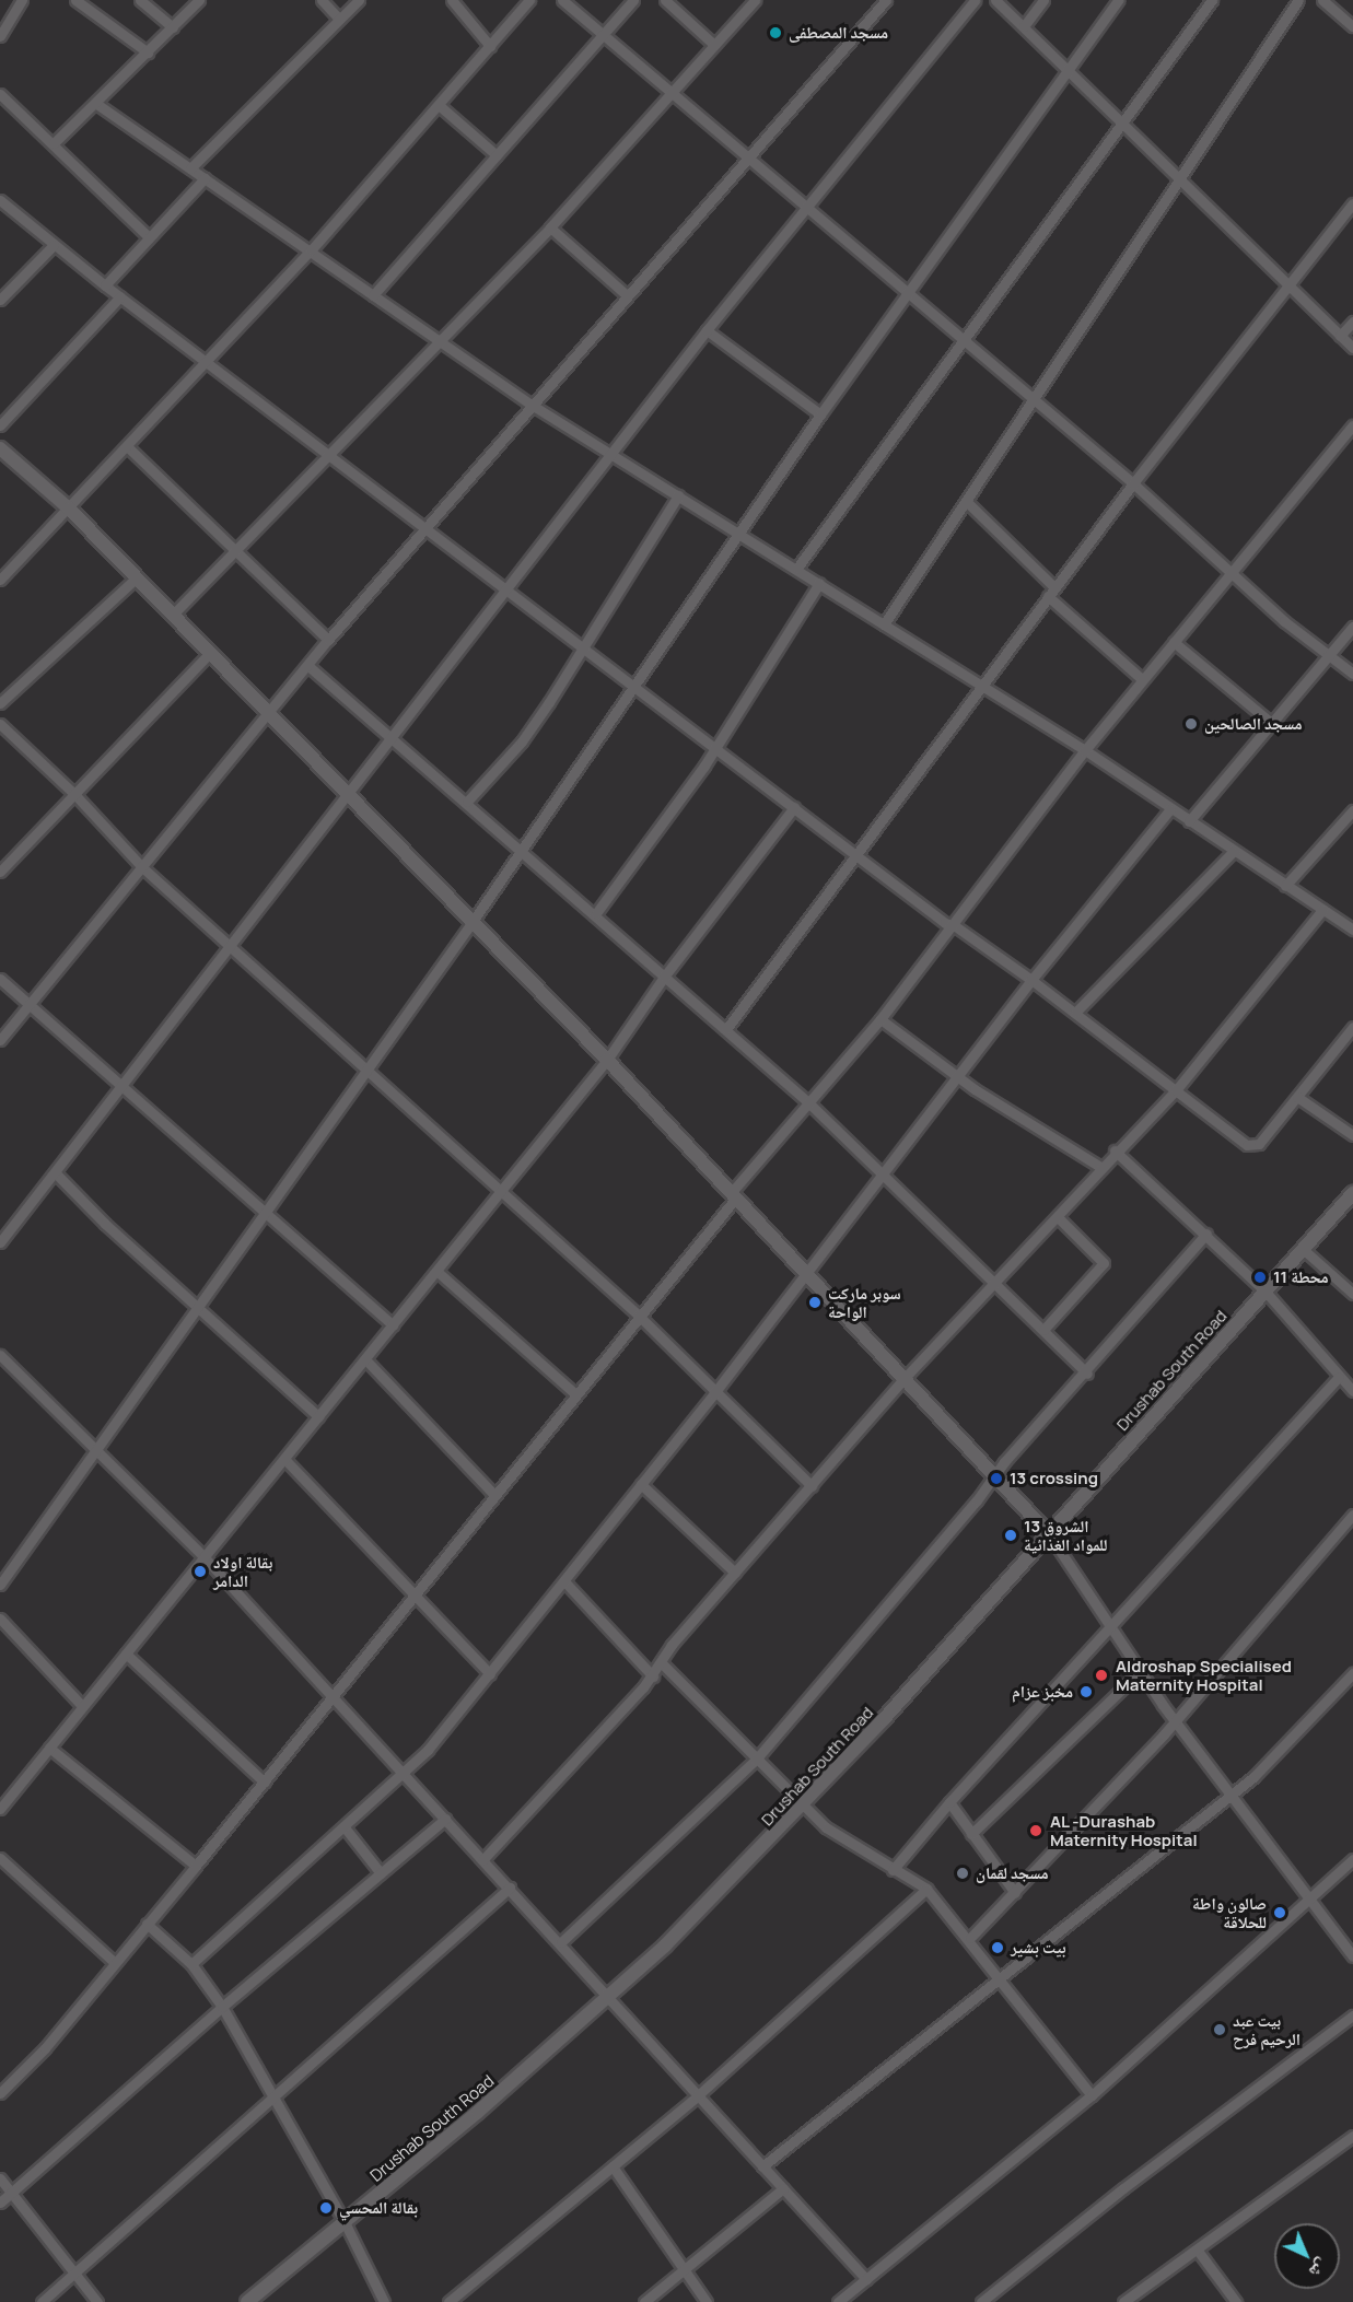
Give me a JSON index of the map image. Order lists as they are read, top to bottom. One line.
{"streets":{"street":["Drushab South Road"]},"places":["مسجد المصطفى","مسجد الصالحين","محطة 11","سوبر ماركت الواحة","13 crossing","الشروق 13 للمواد الغذائية","بقالة اولاد الدامر","Aldroshap Specialised Maternity Hospital","مخبز عزام","AL -Durashab Maternity Hospital","مسجد لقمان","صالون واطة للحلاقة","بيت بشير","بيت عبد الرحيم فرح","بقالة المحسي"],"north":"bottom right"}
